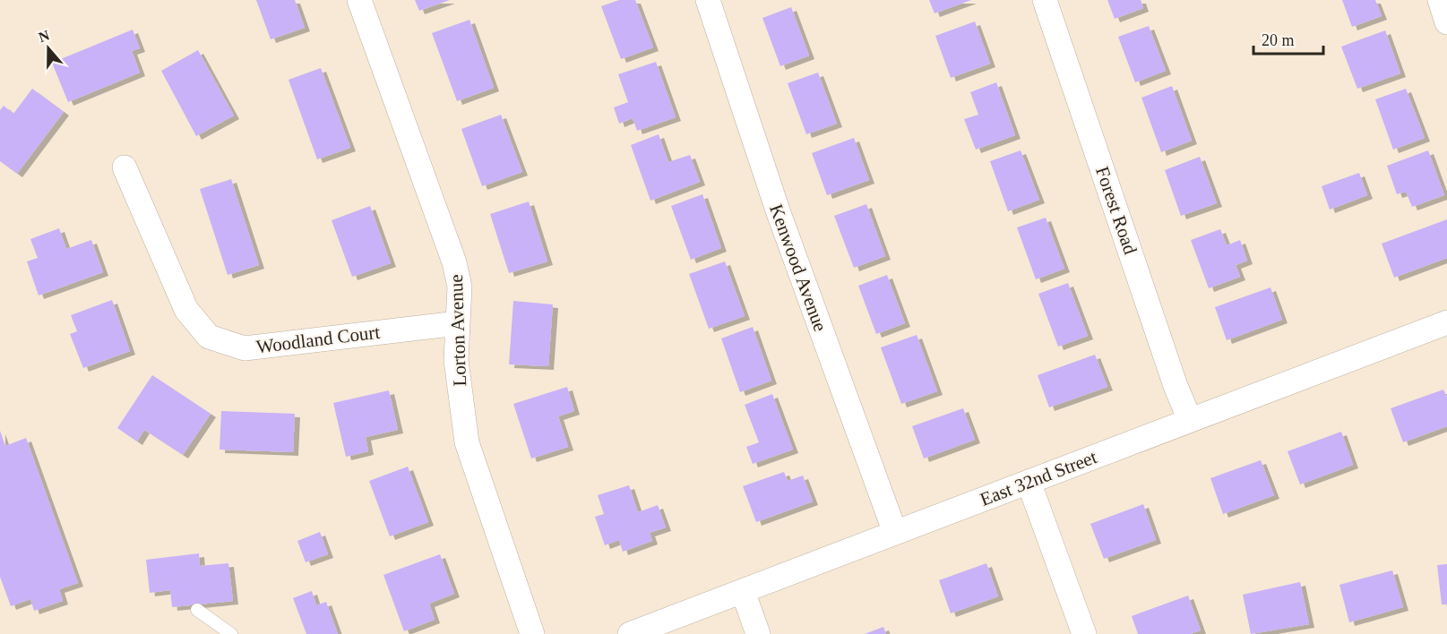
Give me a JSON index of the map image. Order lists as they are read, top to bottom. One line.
{"streets":{"street":["Forest Road","Kenwood Avenue","Lorton Avenue","Woodland Court","East 32nd Street"]},"crossings":[["Forest Road","East 32nd Street"],["Kenwood Avenue","East 32nd Street"],["Lorton Avenue","Woodland Court"]],"scale_bar":"20 m","north":"top"}
